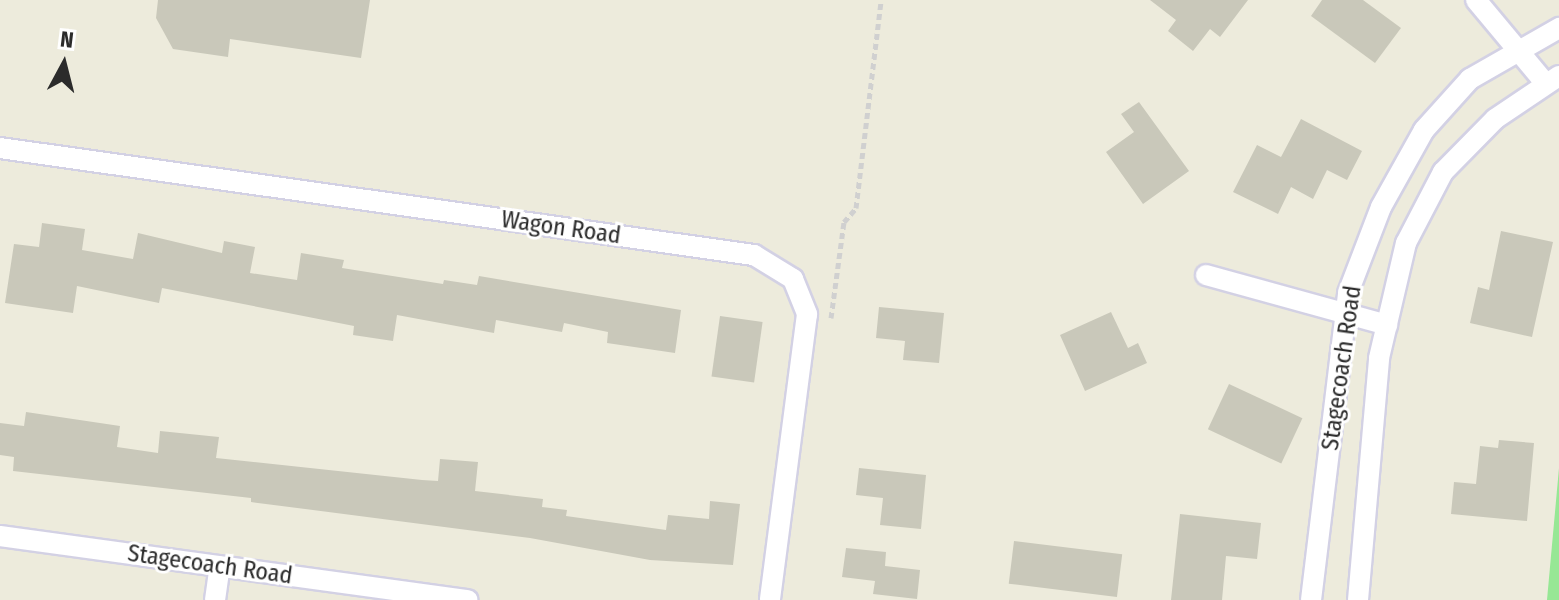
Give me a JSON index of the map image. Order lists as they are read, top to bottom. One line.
{"streets":{"street":["Wagon Road","Stagecoach Road"]},"north":"top"}
